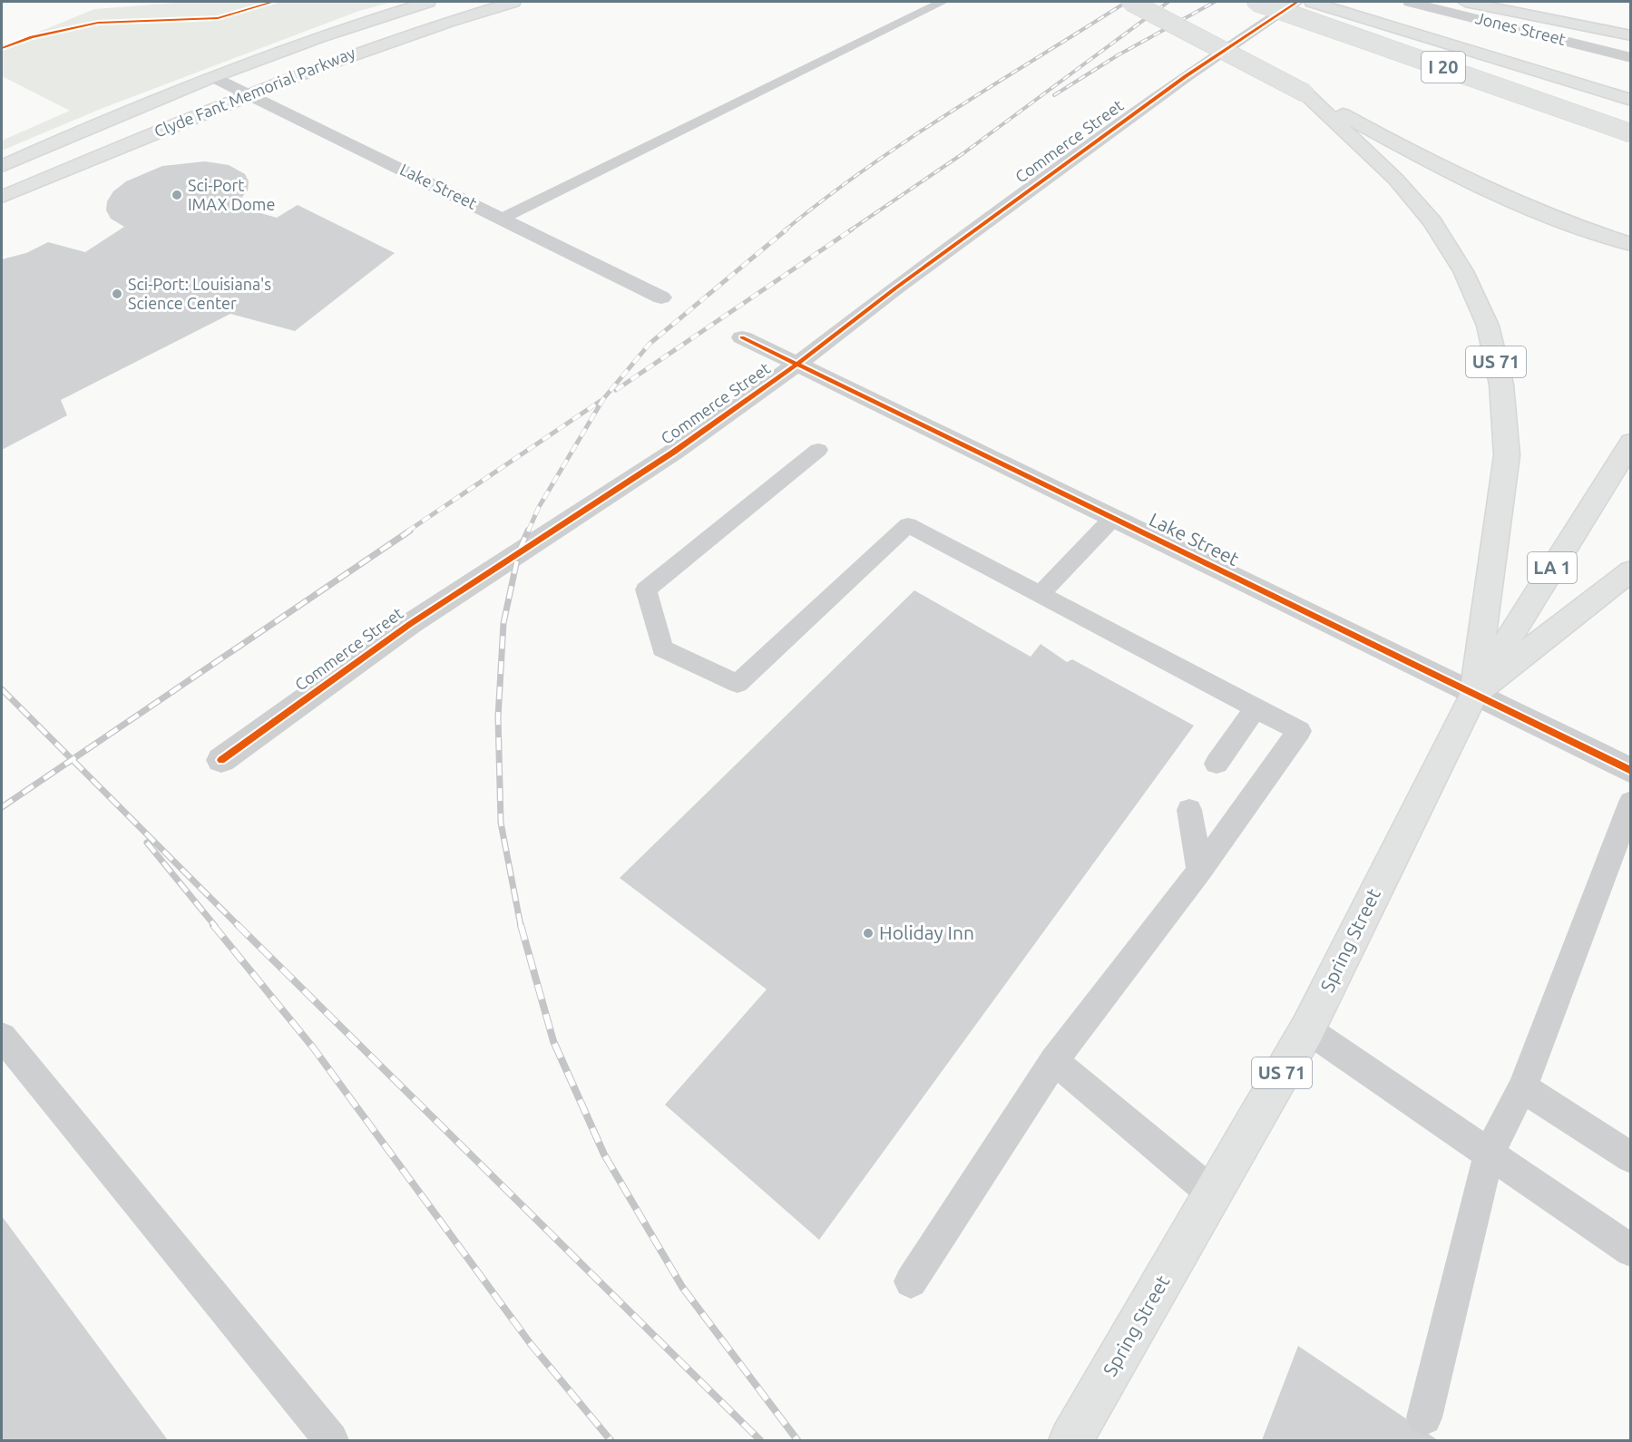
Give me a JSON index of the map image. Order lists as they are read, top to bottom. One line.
{"streets":{"main road":["I 20","Clyde Fant Memorial Parkway","US 71","LA 1","Spring Street"],"street":["Jones Street","Commerce Street","Lake Street"]},"crossings":[["Clyde Fant Memorial Parkway","Lake Street"],["Commerce Street","Lake Street"],["Lake Street","US 71"],["Lake Street","Spring Street"],["US 71","Spring Street"]],"places":["Sci-Port IMAX Dome","Sci-Port: Louisiana's Science Center","Holiday Inn"]}
